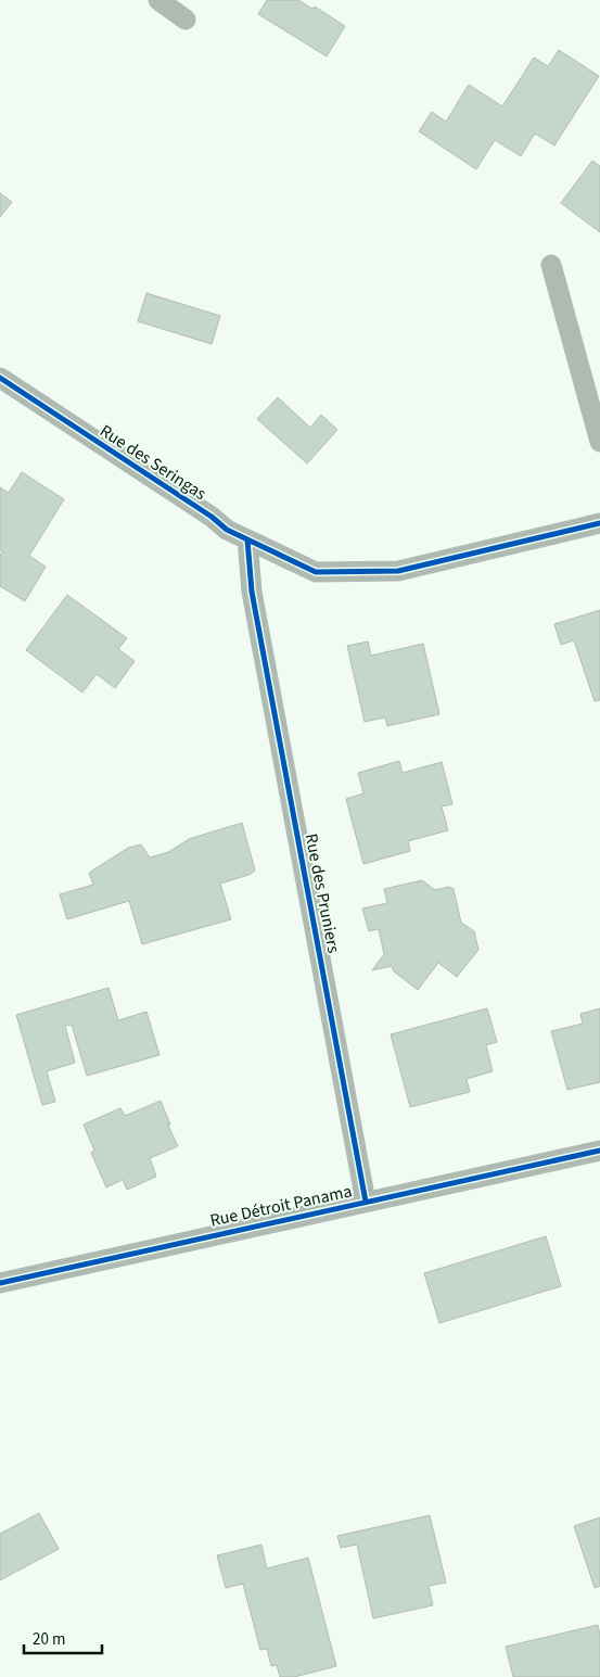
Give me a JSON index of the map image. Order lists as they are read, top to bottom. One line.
{"streets":{"street":["Rue des Seringas","Rue des Pruniers","Rue Détroit Panama"]},"crossings":[["Rue des Seringas","Rue des Pruniers"],["Rue des Pruniers","Rue Détroit Panama"]],"scale_bar":"20 m"}
